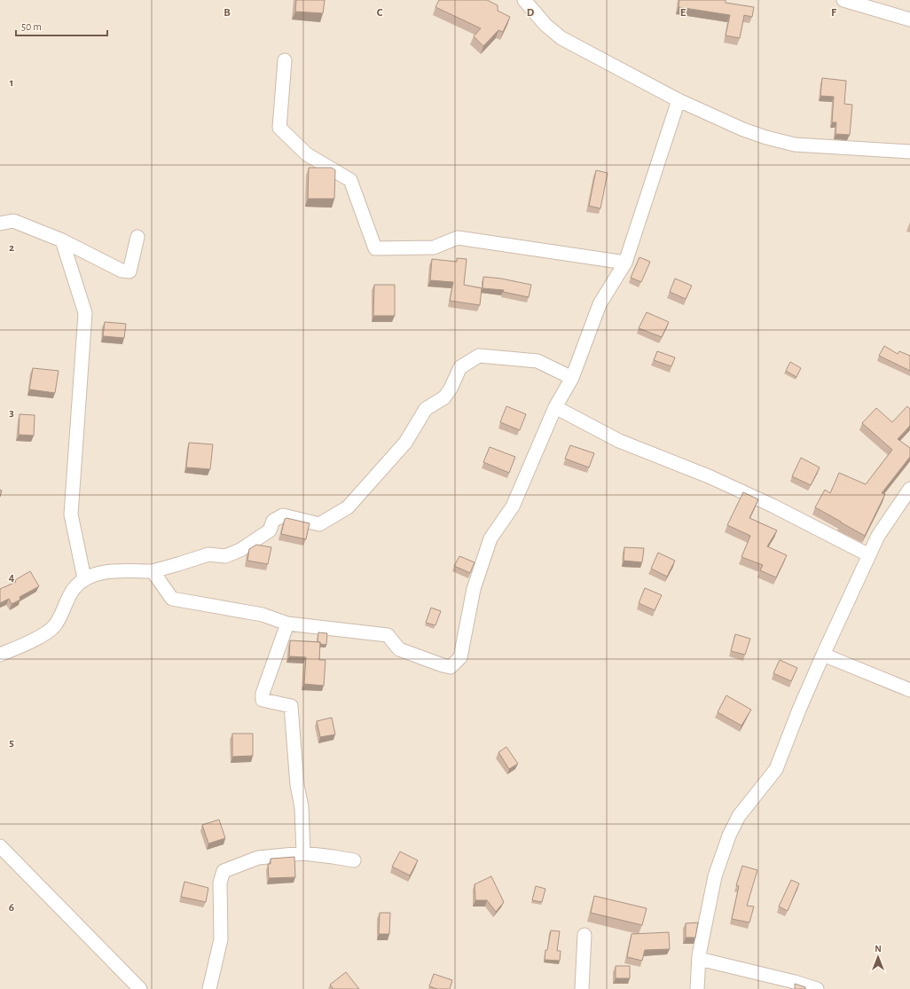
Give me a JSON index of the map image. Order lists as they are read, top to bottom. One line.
{"scale_bar":"50 m","north":"top","grid":{"columns":["B","C","D","E","F"],"rows":["1","2","3","4","5","6"]}}
